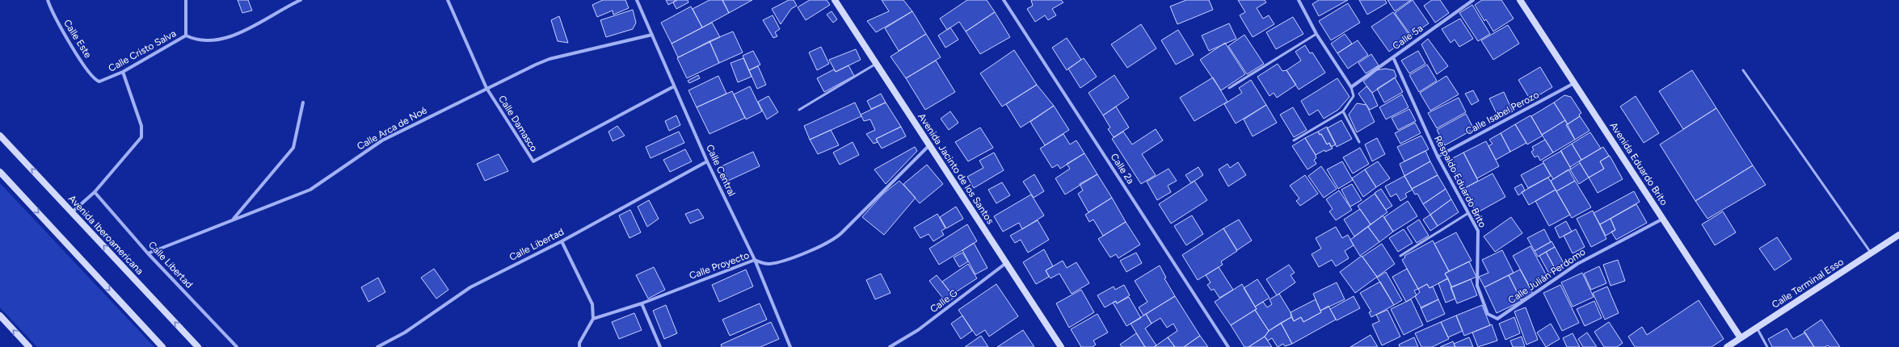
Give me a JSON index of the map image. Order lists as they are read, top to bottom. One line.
{"streets":{"street":["Calle 5a","Calle Este","Calle Cristo Salva","Calle Isabel Perozo","Calle Damasco","Calle Arca de Noé","Avenida Eduardo Brito","Avenida Jacinto de los Santos","Calle 2a","Calle Central","Respaldo Eduardo Brito","Avenida Iberoamericana","Calle Libertad","Calle Proyecto","Calle Julián Perdomo","Calle Terminal Esso","Calle G"]},"crossings":[["Calle 5a","Respaldo Eduardo Brito"],["Calle Este","Calle Cristo Salva"],["Calle Isabel Perozo","Avenida Eduardo Brito"],["Calle Isabel Perozo","Respaldo Eduardo Brito"],["Calle Damasco","Calle Arca de Noé"],["Calle Damasco","Calle Central"],["Calle Arca de Noé","Calle Central"],["Calle Arca de Noé","Calle Libertad"],["Avenida Eduardo Brito","Calle Julián Perdomo"],["Avenida Eduardo Brito","Calle Terminal Esso"],["Avenida Jacinto de los Santos","Calle Proyecto"],["Avenida Jacinto de los Santos","Calle G"],["Calle Central","Calle Libertad"],["Calle Central","Calle Proyecto"],["Respaldo Eduardo Brito","Calle Julián Perdomo"]]}
